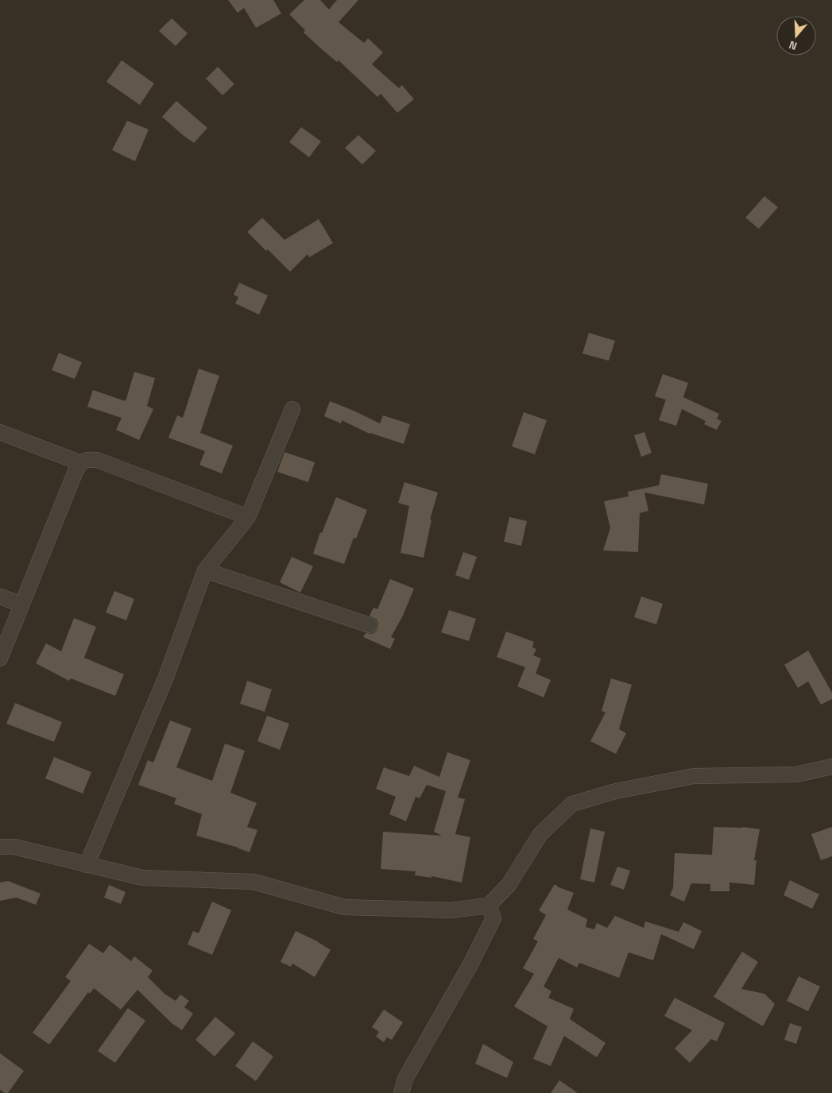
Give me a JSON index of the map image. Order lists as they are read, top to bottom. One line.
{"north":"bottom"}
